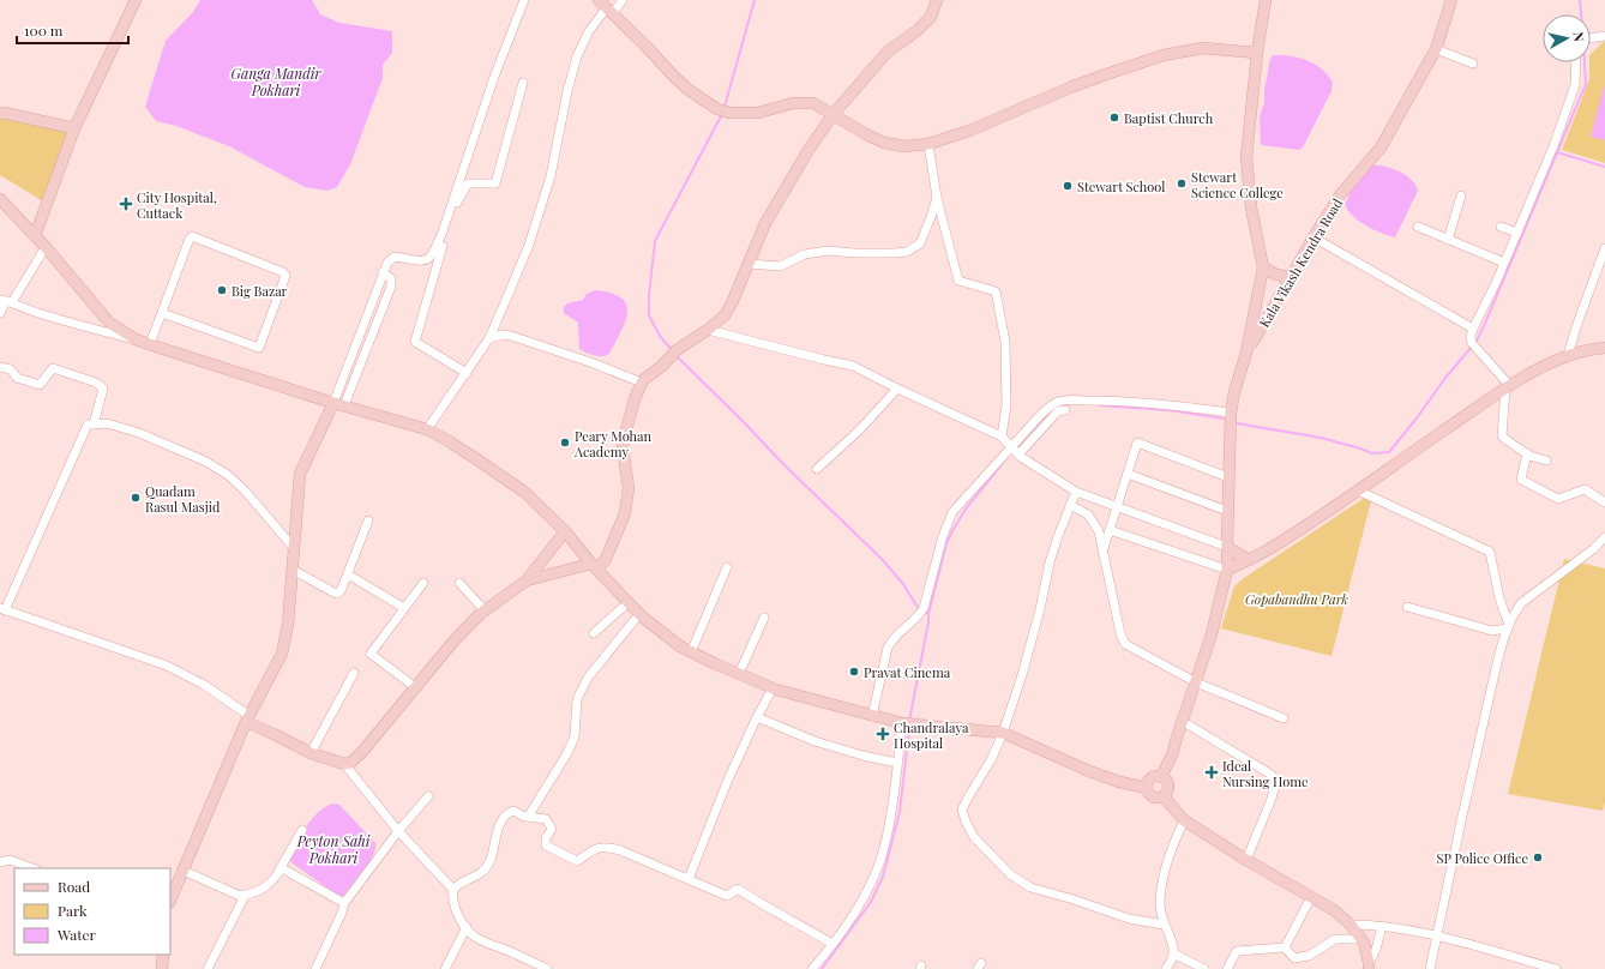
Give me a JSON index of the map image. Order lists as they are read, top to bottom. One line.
{"streets":{"street":["Kala Vikash Kendra Road"]},"water":["Ganga Mandir Pokhari","Peyton Sahi Pokhari"],"parks":["Gopabandhu Park"],"places":{"other":["Baptist Church","Stewart Science College","Stewart School","Big Bazar","Peary Mohan Academy","Quadam Rasul Masjid","Pravat Cinema","SP Police Office"],"health":["City Hospital, Cuttack","Chandralaya Hospital","Ideal Nursing Home"]},"legend":["Road","Park","Water"],"scale_bar":"100 m","north":"right"}
